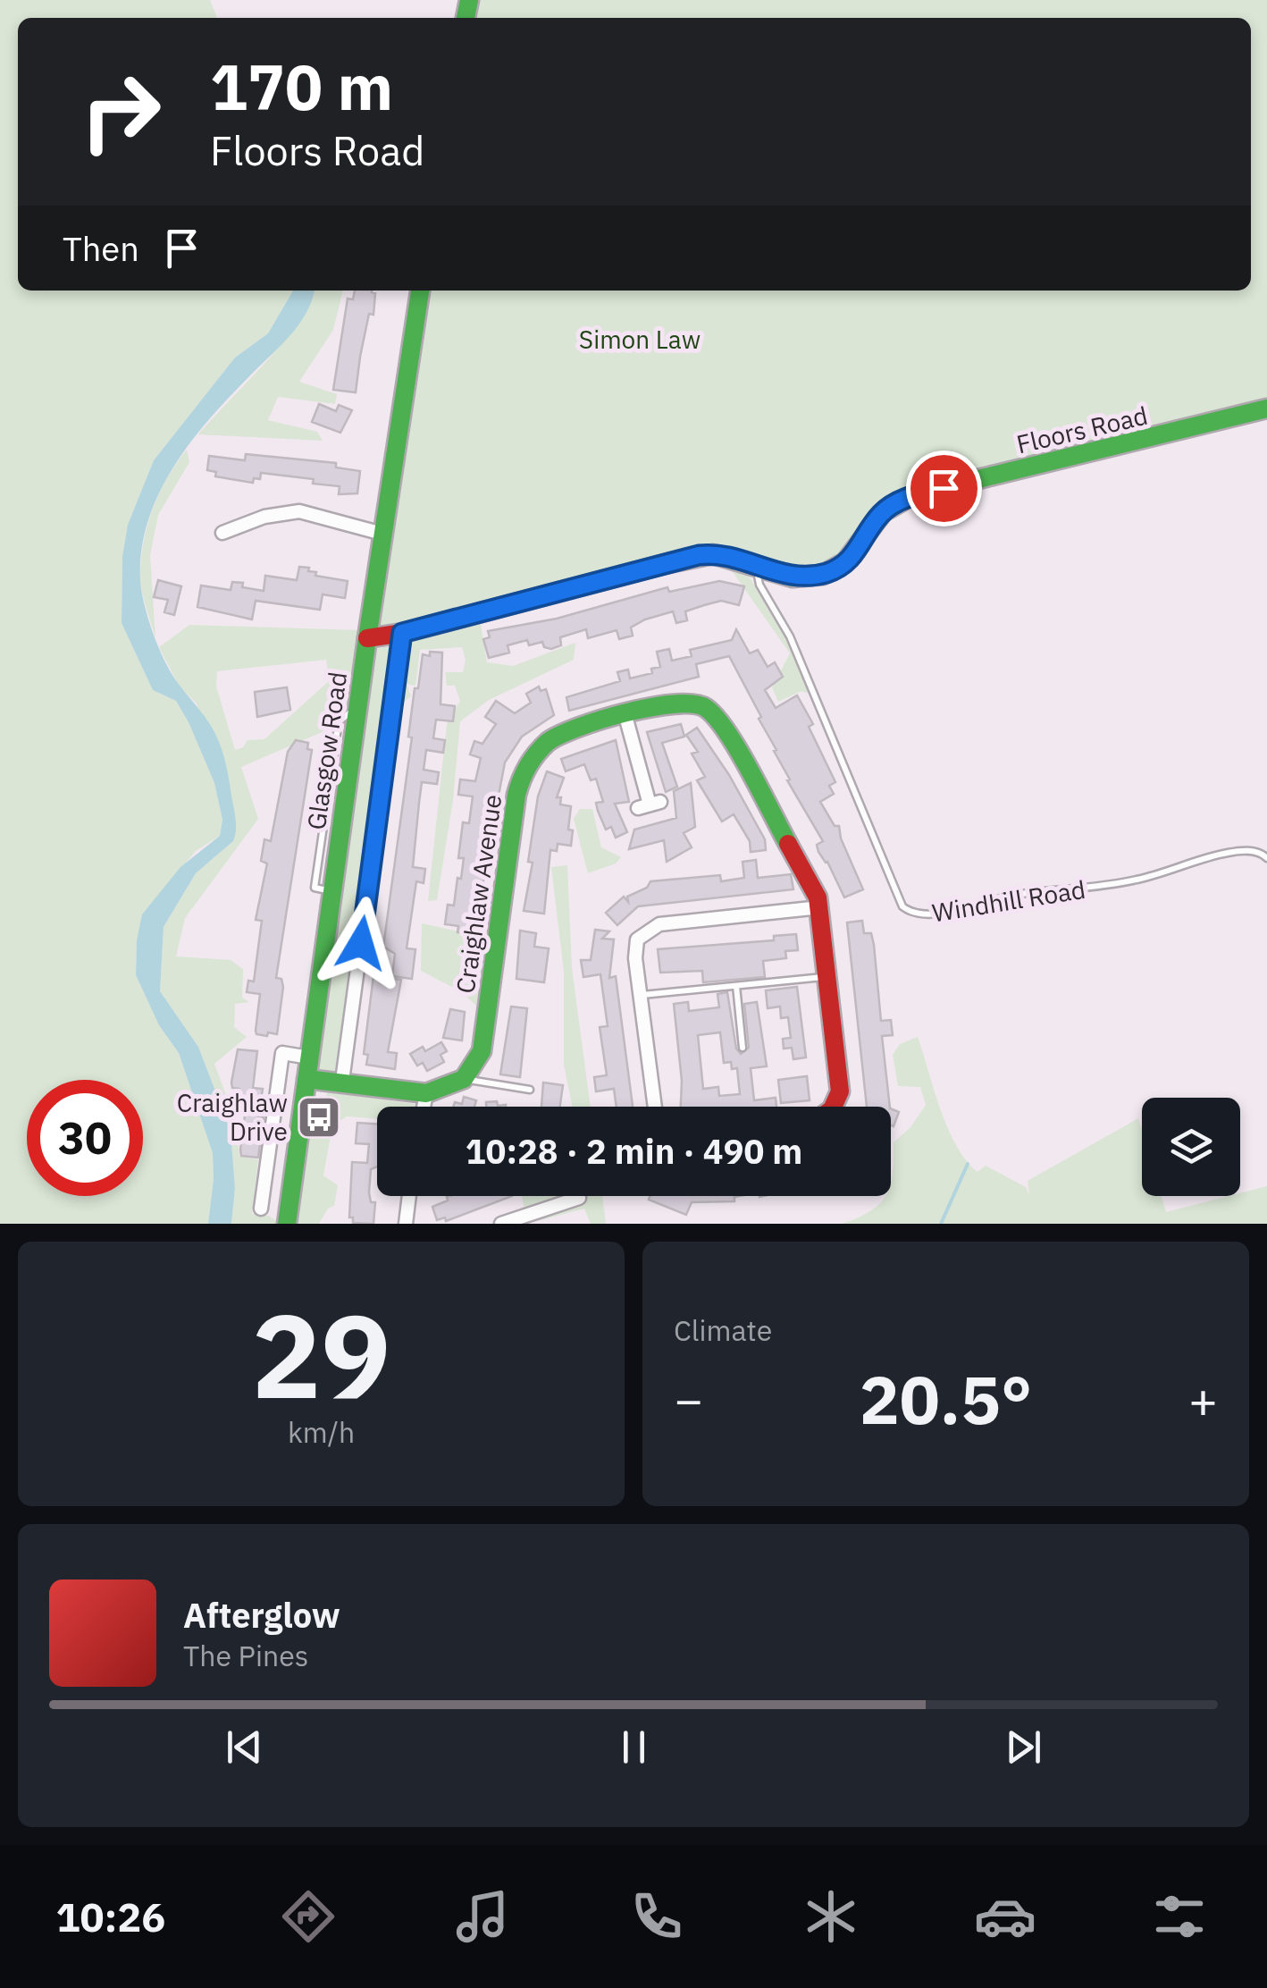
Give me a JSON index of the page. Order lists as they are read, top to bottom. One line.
{"streets":{"street":["Floors Road","Glasgow Road","Craighlaw Avenue"],"lane":["Windhill Road"]},"crossings":[["Floors Road","Glasgow Road"],["Floors Road","Windhill Road"]],"parks":["Simon Law"],"places":{"bus stop":["Craighlaw Drive"]},"page":{"turn":["170 m","Floors Road"],"then":"Then","limit":"30","trip":"10:28 · 2 min · 490 m","tile":[["29","km/h"],"Climate"],"heat":["−","20.5°","+"],"song":["Afterglow","The Pines"],"tabs":"10:26"}}
